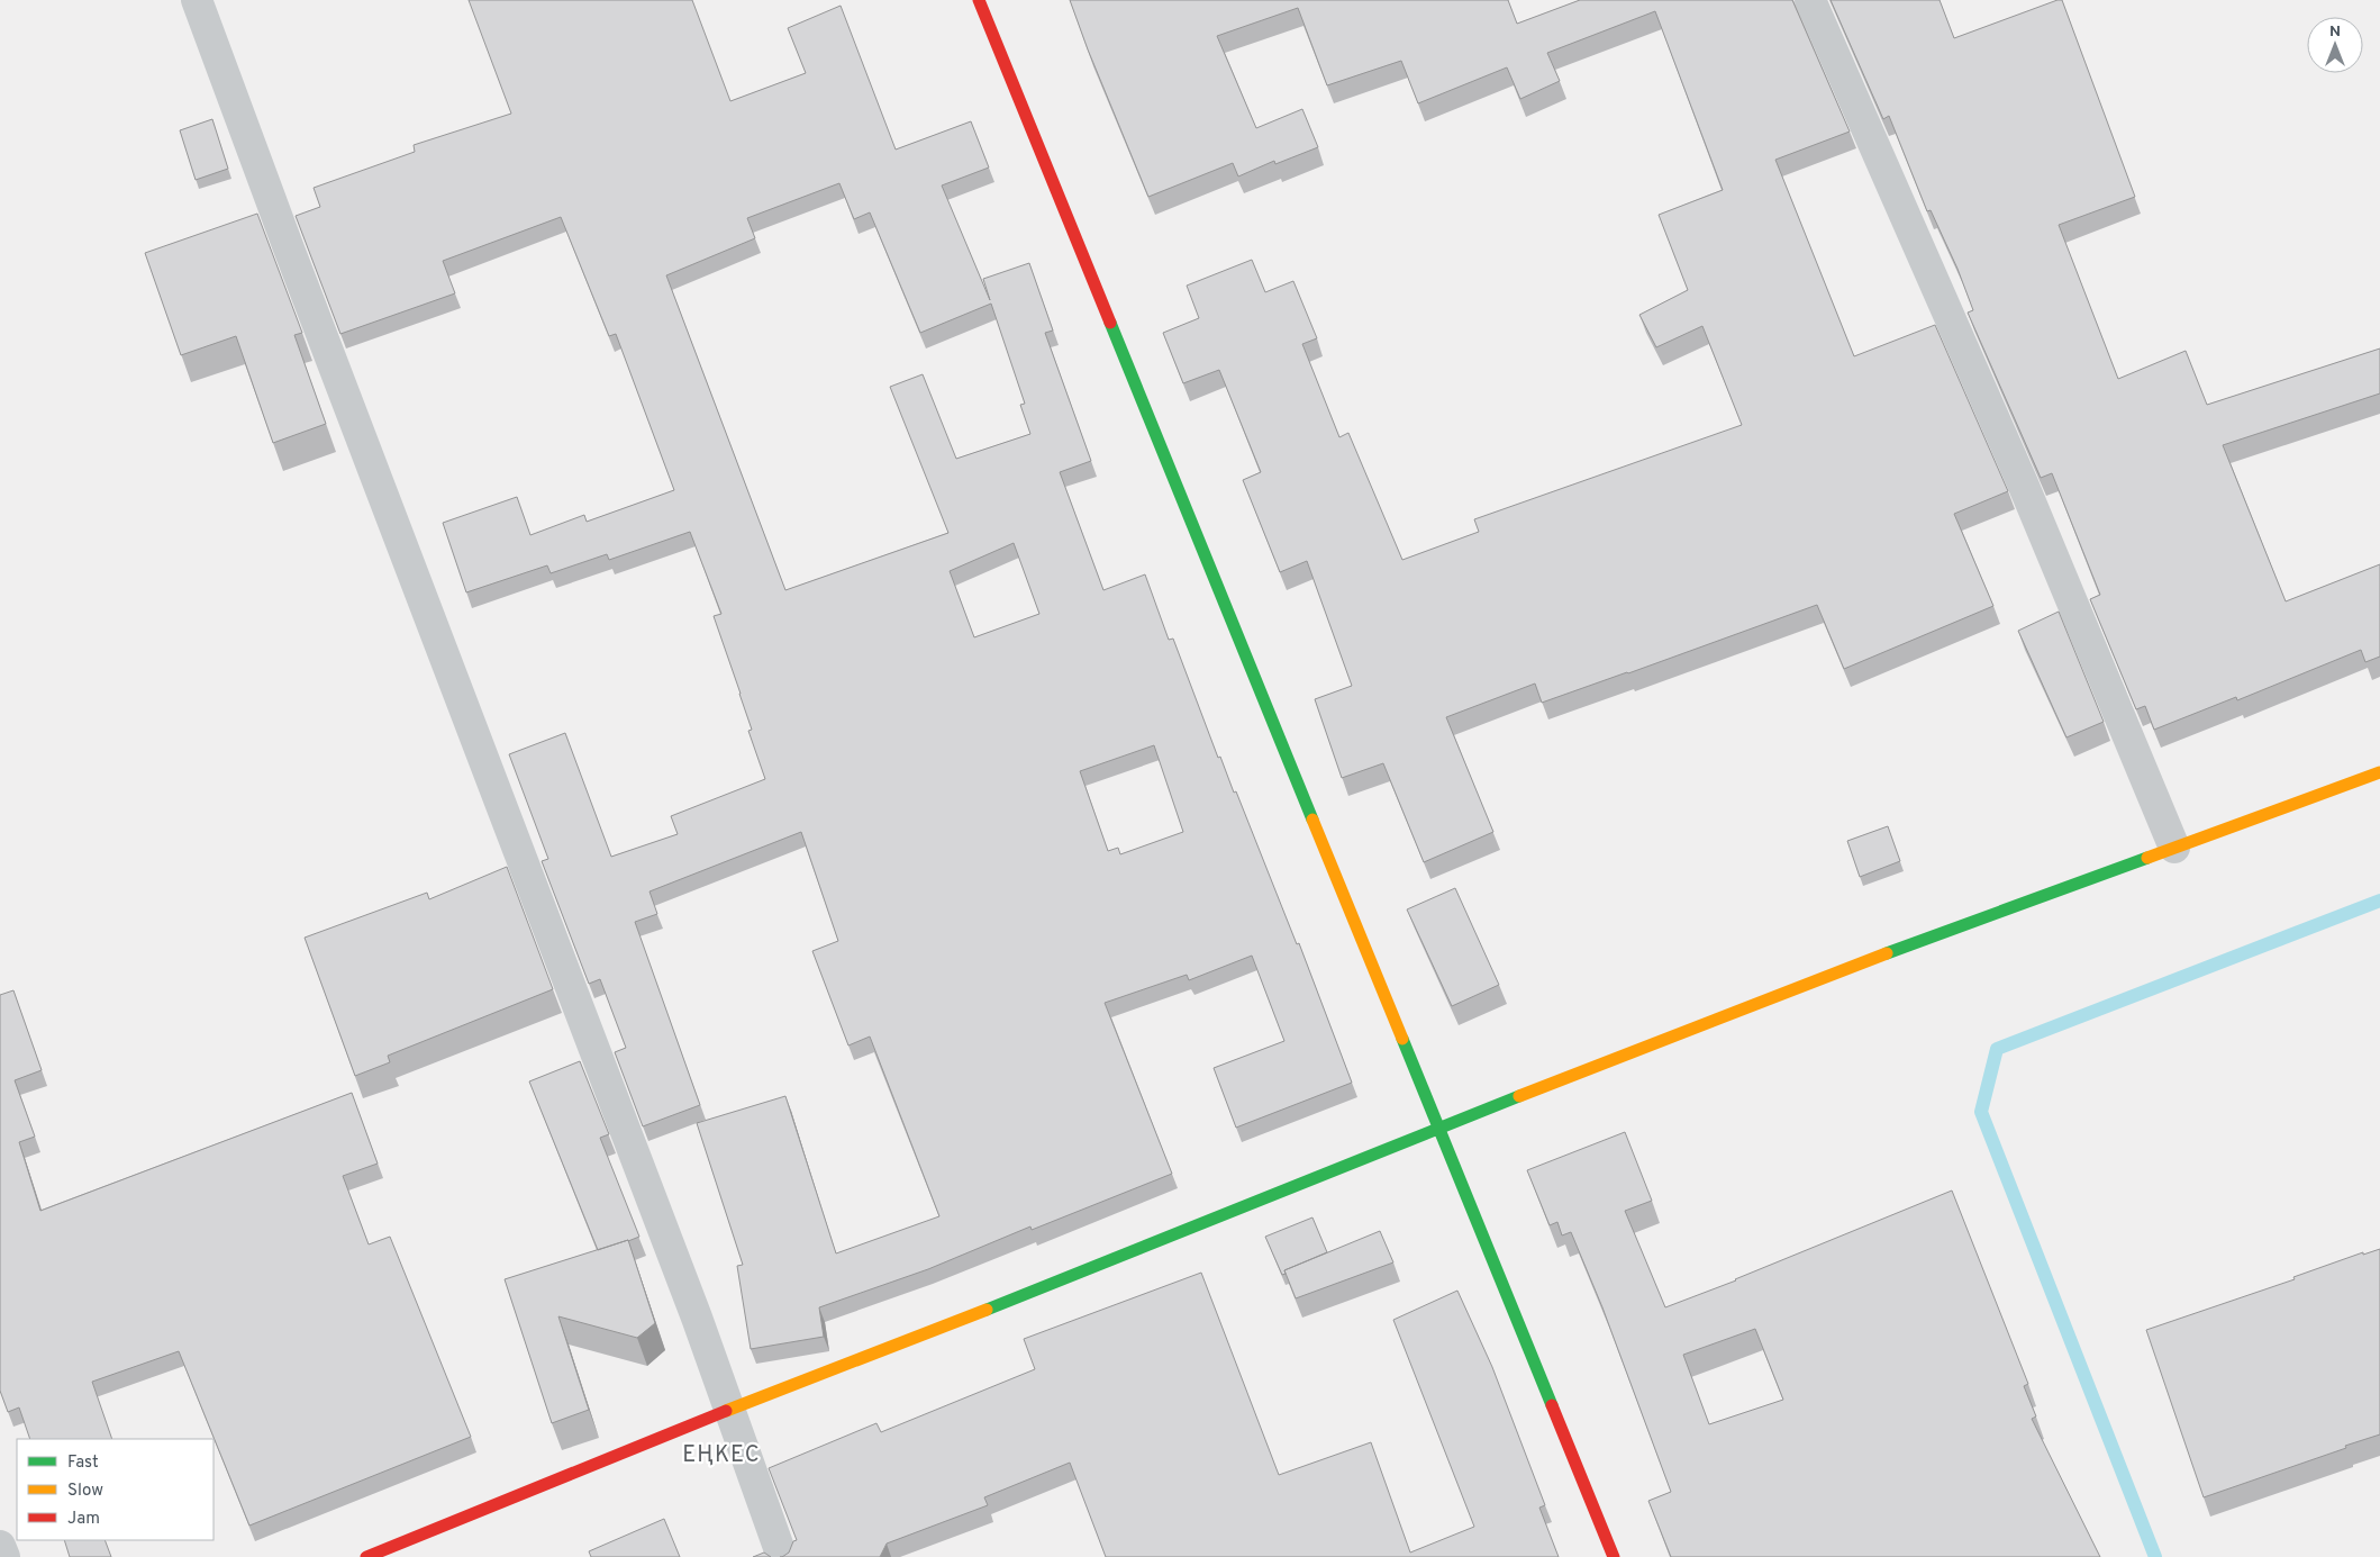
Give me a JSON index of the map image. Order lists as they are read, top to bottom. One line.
{"districts":["ЕҢКЕС"],"legend":["Fast","Slow","Jam"],"north":"top"}
